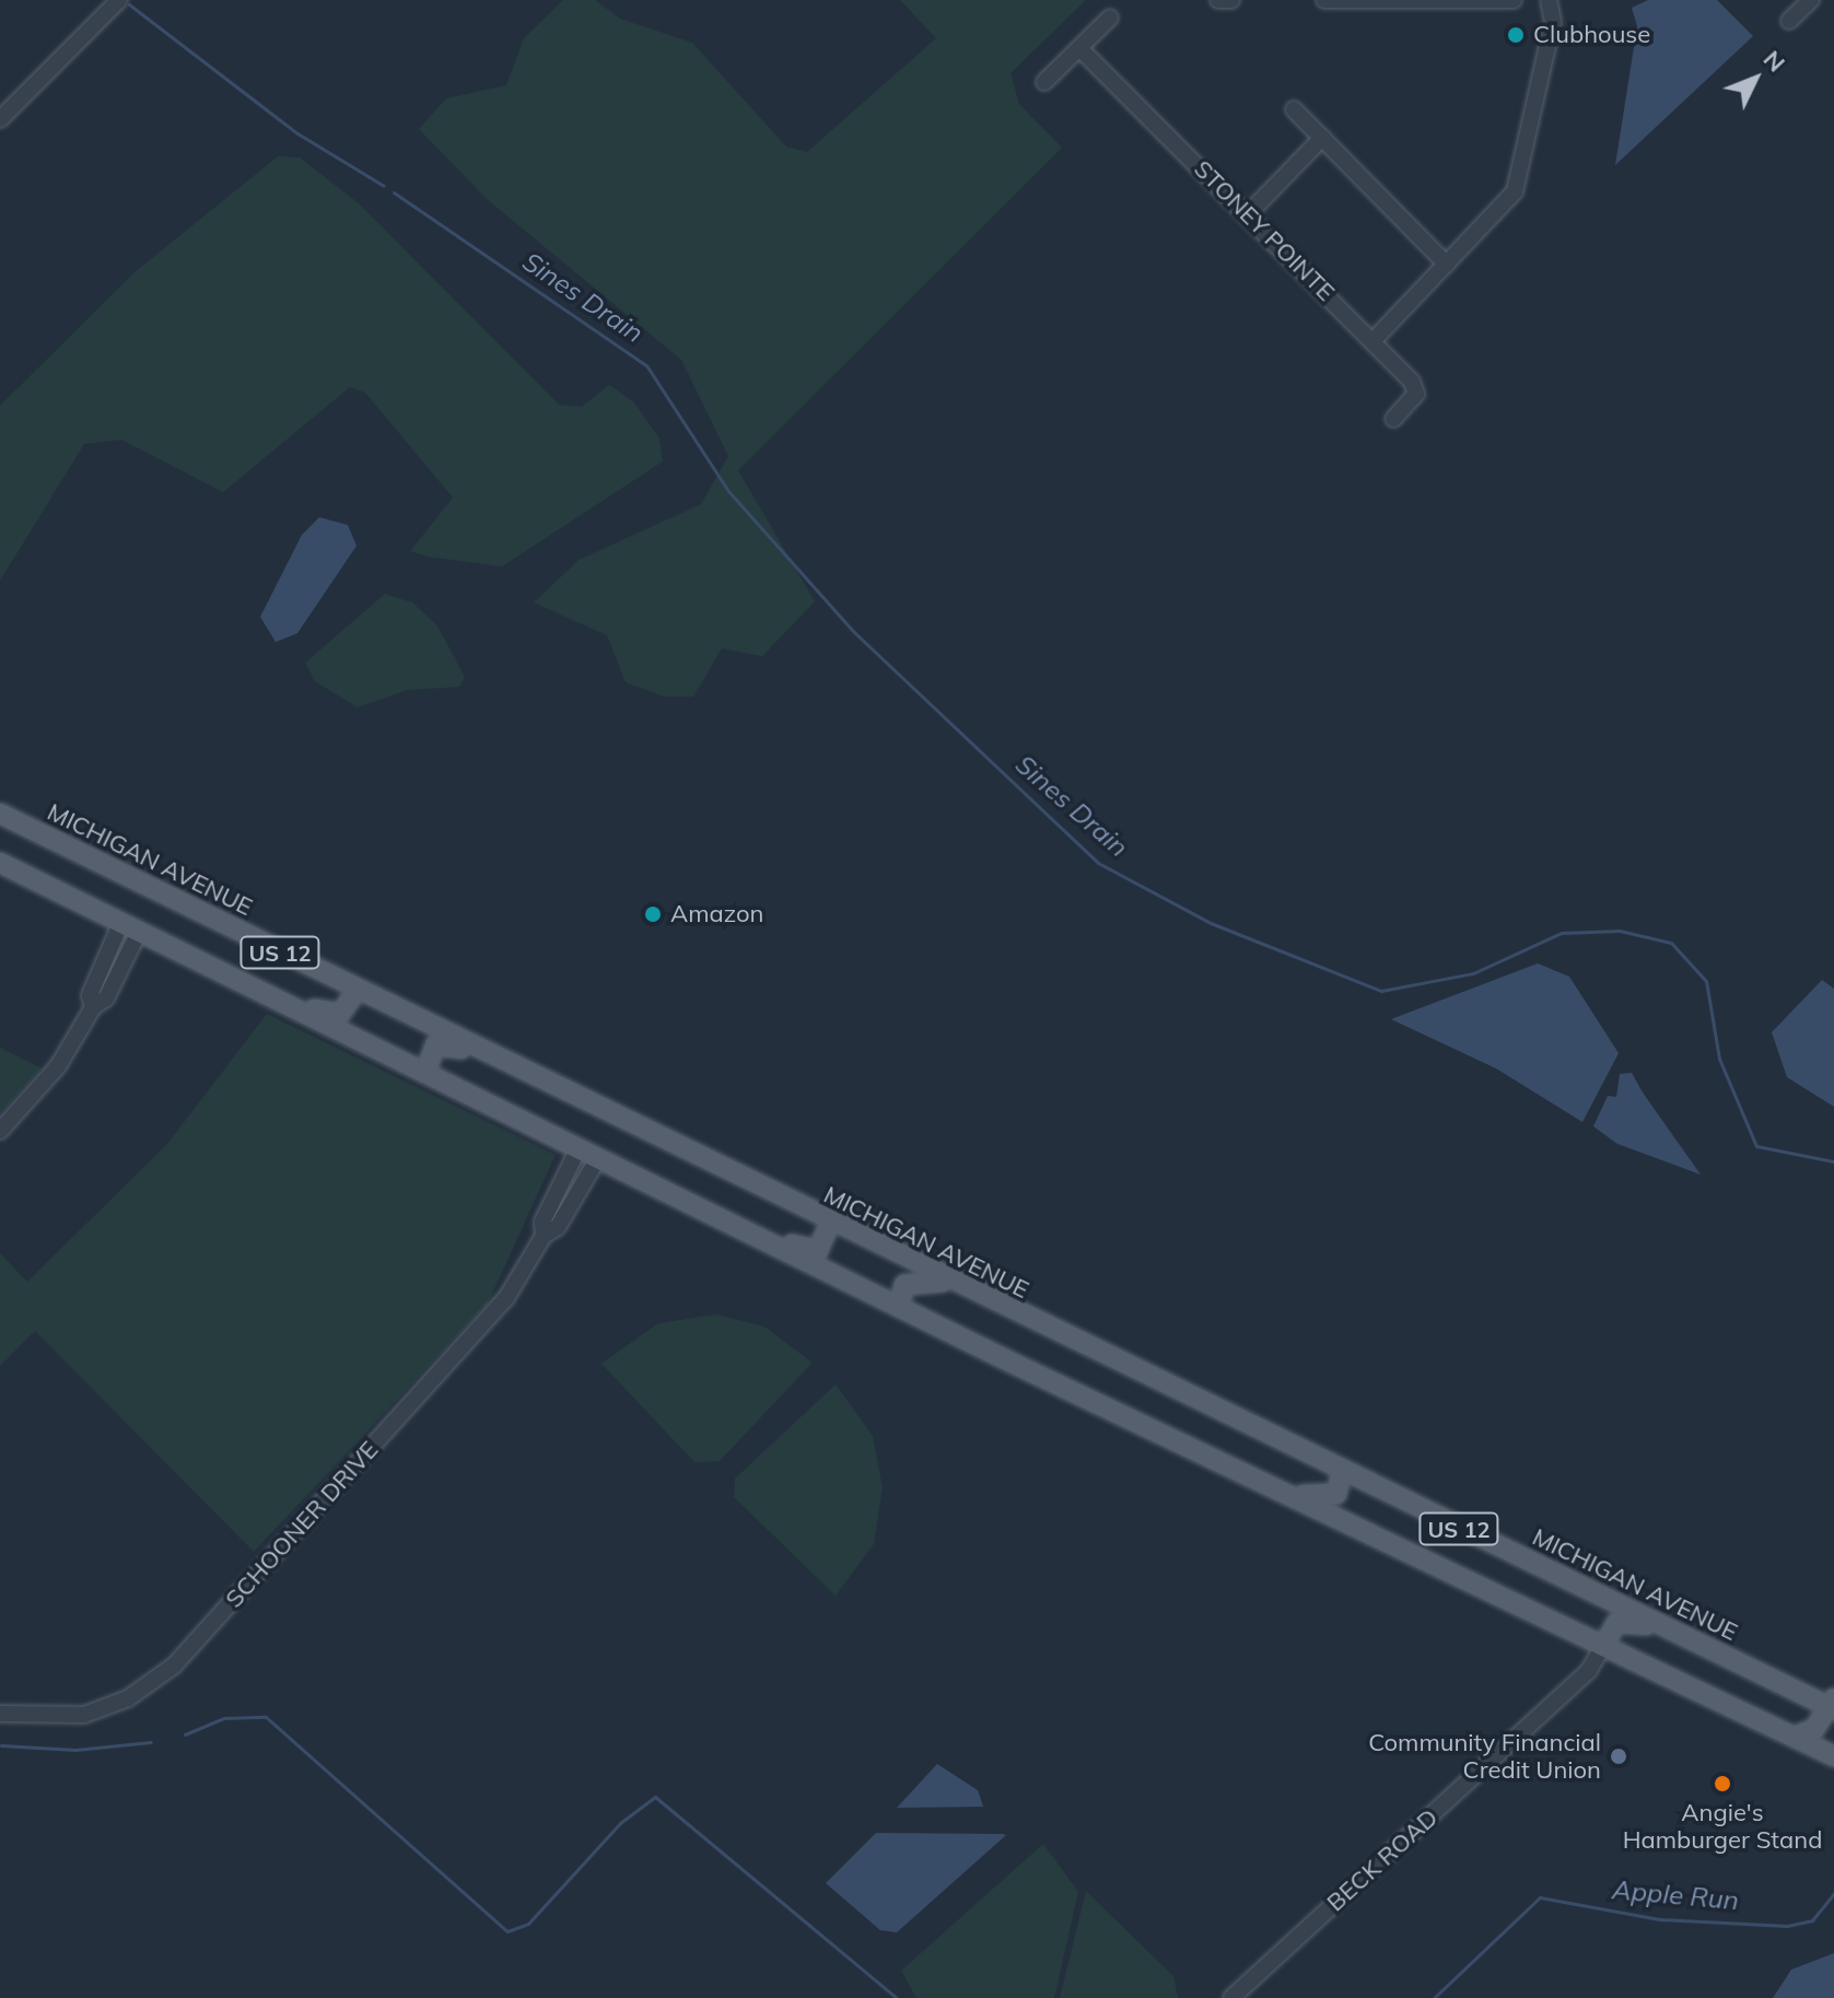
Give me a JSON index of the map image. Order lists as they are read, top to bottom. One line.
{"streets":{"main road":["MICHIGAN AVENUE","US 12"],"street":["STONEY POINTE","SCHOONER DRIVE","BECK ROAD"]},"crossings":[["US 12","SCHOONER DRIVE"],["US 12","BECK ROAD"]],"water":["Sines Drain","Apple Run"],"places":["Clubhouse","Amazon","Community Financial Credit Union","Angie's Hamburger Stand"],"north":"top right"}
